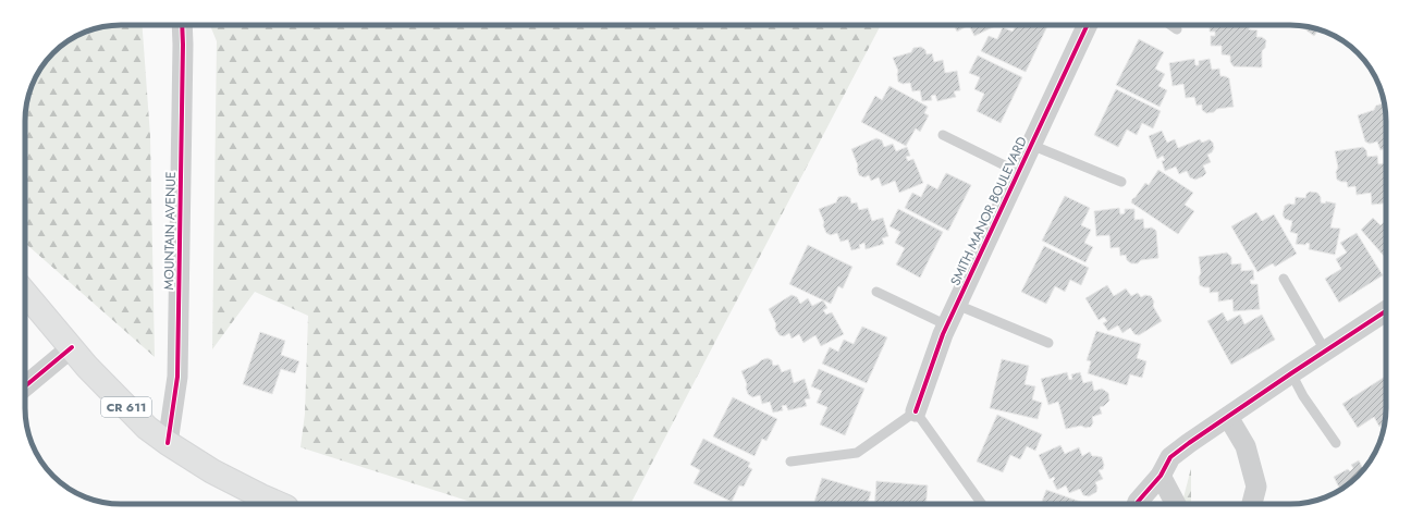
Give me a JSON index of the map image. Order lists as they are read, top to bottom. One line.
{"streets":{"main road":["CR 611"],"street":["SMITH MANOR BOULEVARD","MOUNTAIN AVENUE"]},"crossings":[["MOUNTAIN AVENUE","CR 611"]]}
